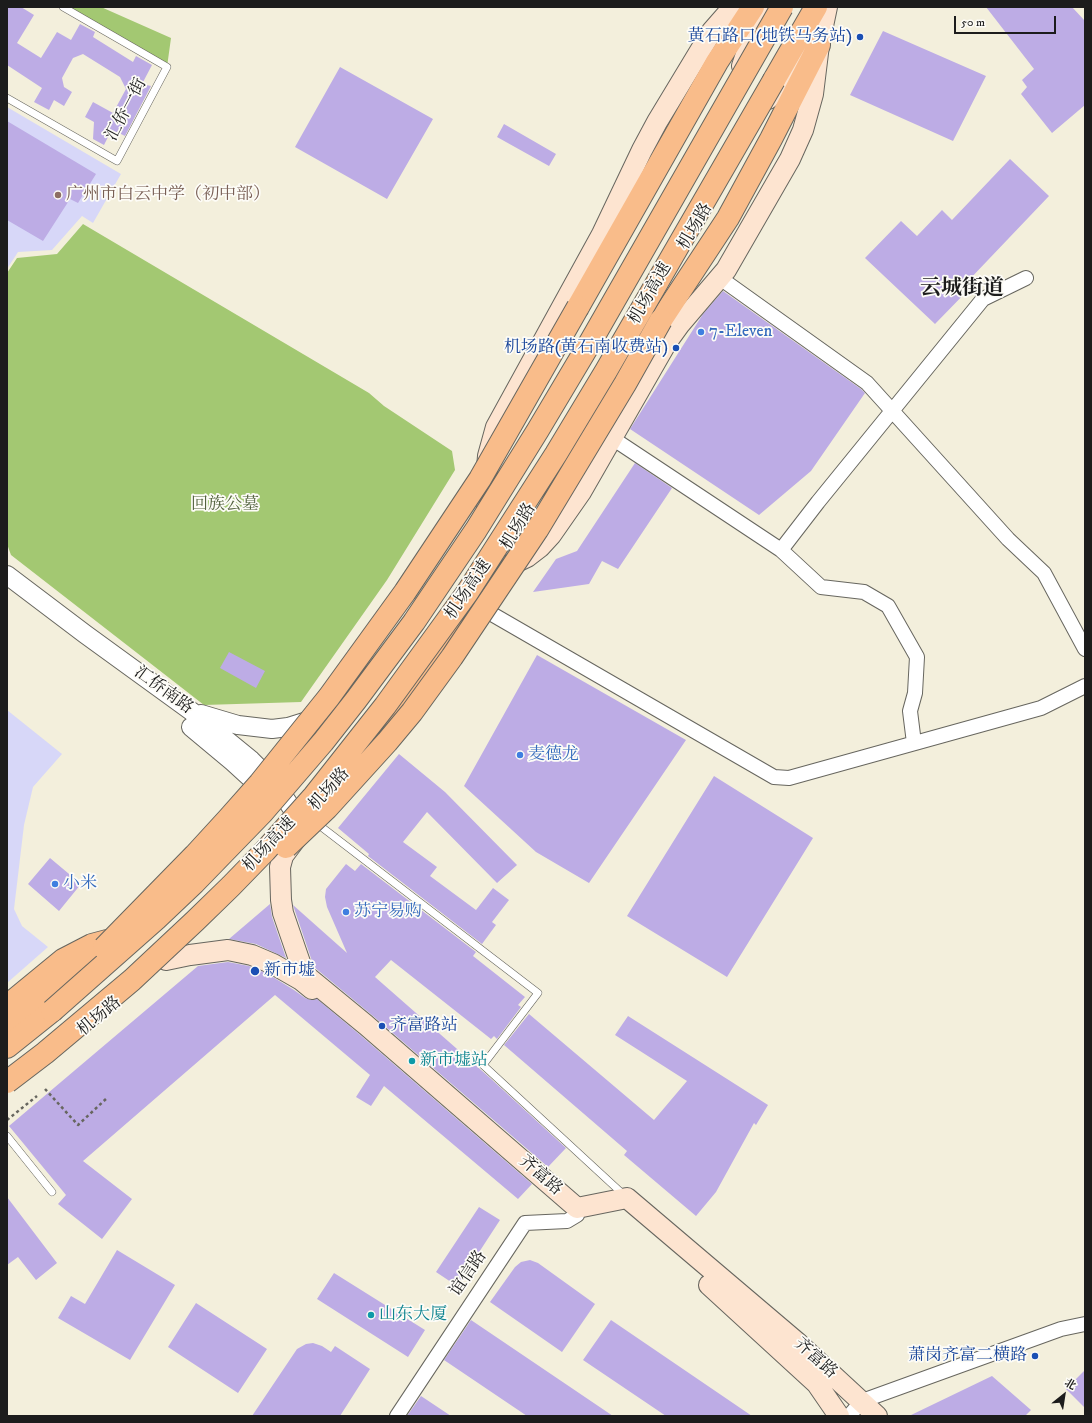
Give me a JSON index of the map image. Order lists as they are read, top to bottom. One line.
{"streets":{"highway":["机场路","机场高速"],"main road":["齐富路"],"street":["汇侨南路","谊信路"],"lane":["汇侨一街"]},"crossings":[["机场路","机场高速"],["机场路","汇侨南路"],["机场路","齐富路"],["汇侨南路","齐富路"],["齐富路","谊信路"]],"districts":["云城街道"],"parks":["回族公墓"],"places":["黄石路口(地铁马务站)","广州市白云中学（初中部）","7-Eleven","机场路(黄石南收费站)","麦德龙","小米","苏宁易购","新市墟","齐富路站","新市墟站","山东大厦","萧岗齐富二横路"],"scale_bar":"50 m","north":"top right"}
